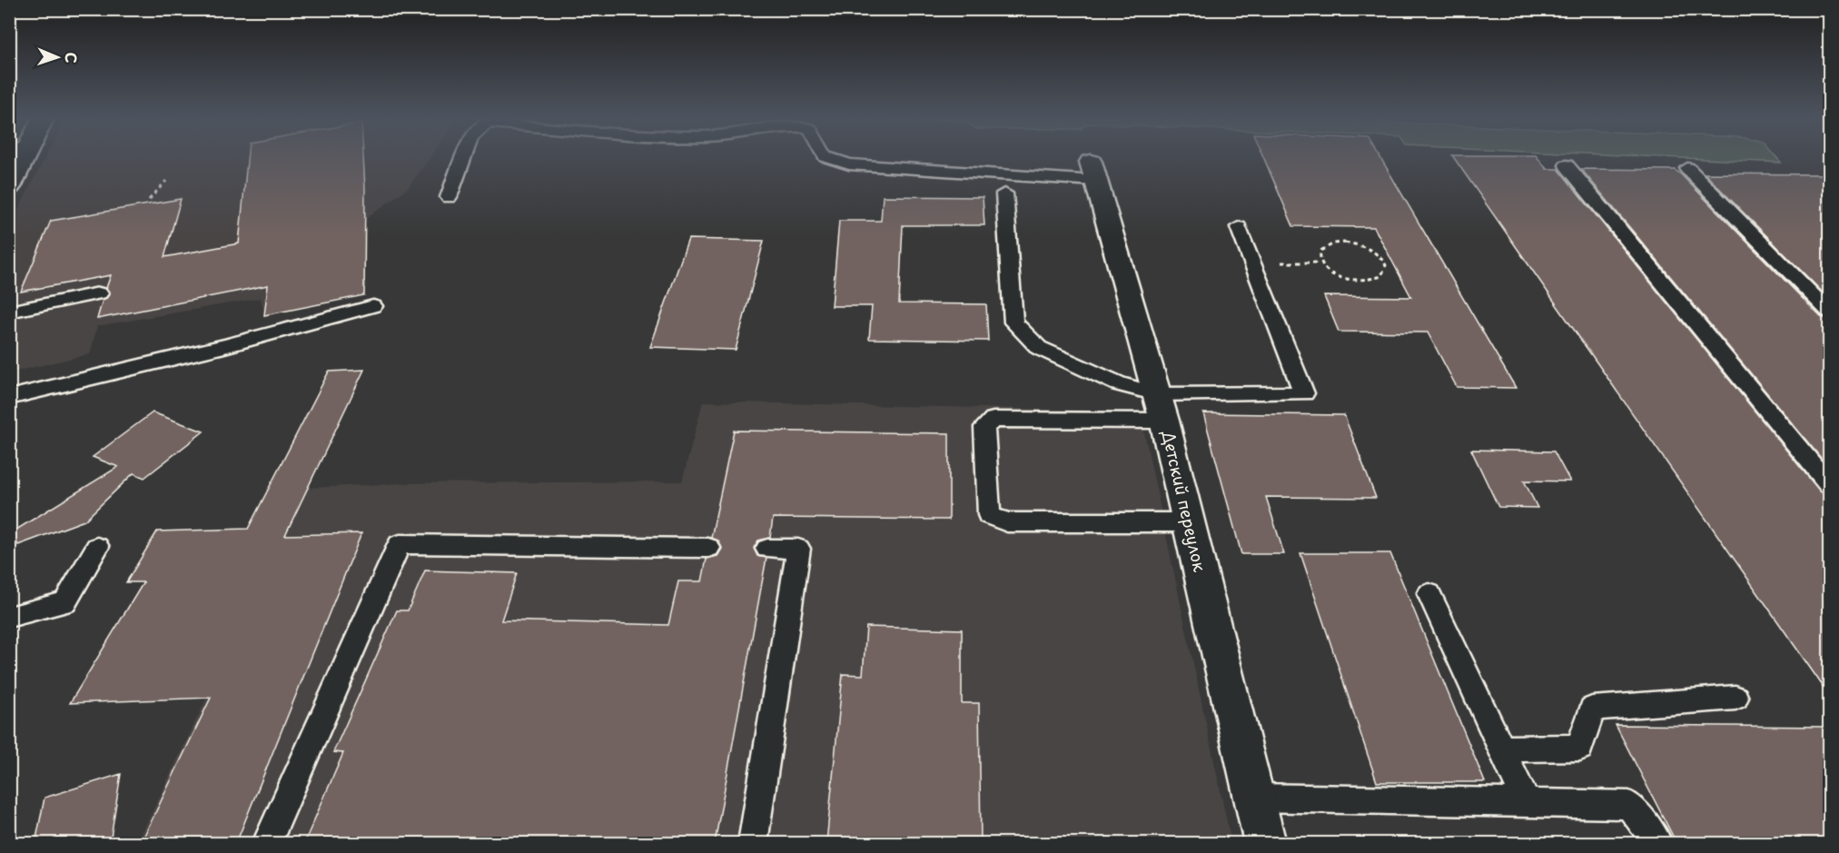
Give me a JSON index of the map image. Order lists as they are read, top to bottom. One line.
{"streets":{"street":["Детский переулок"]},"north":"right"}
